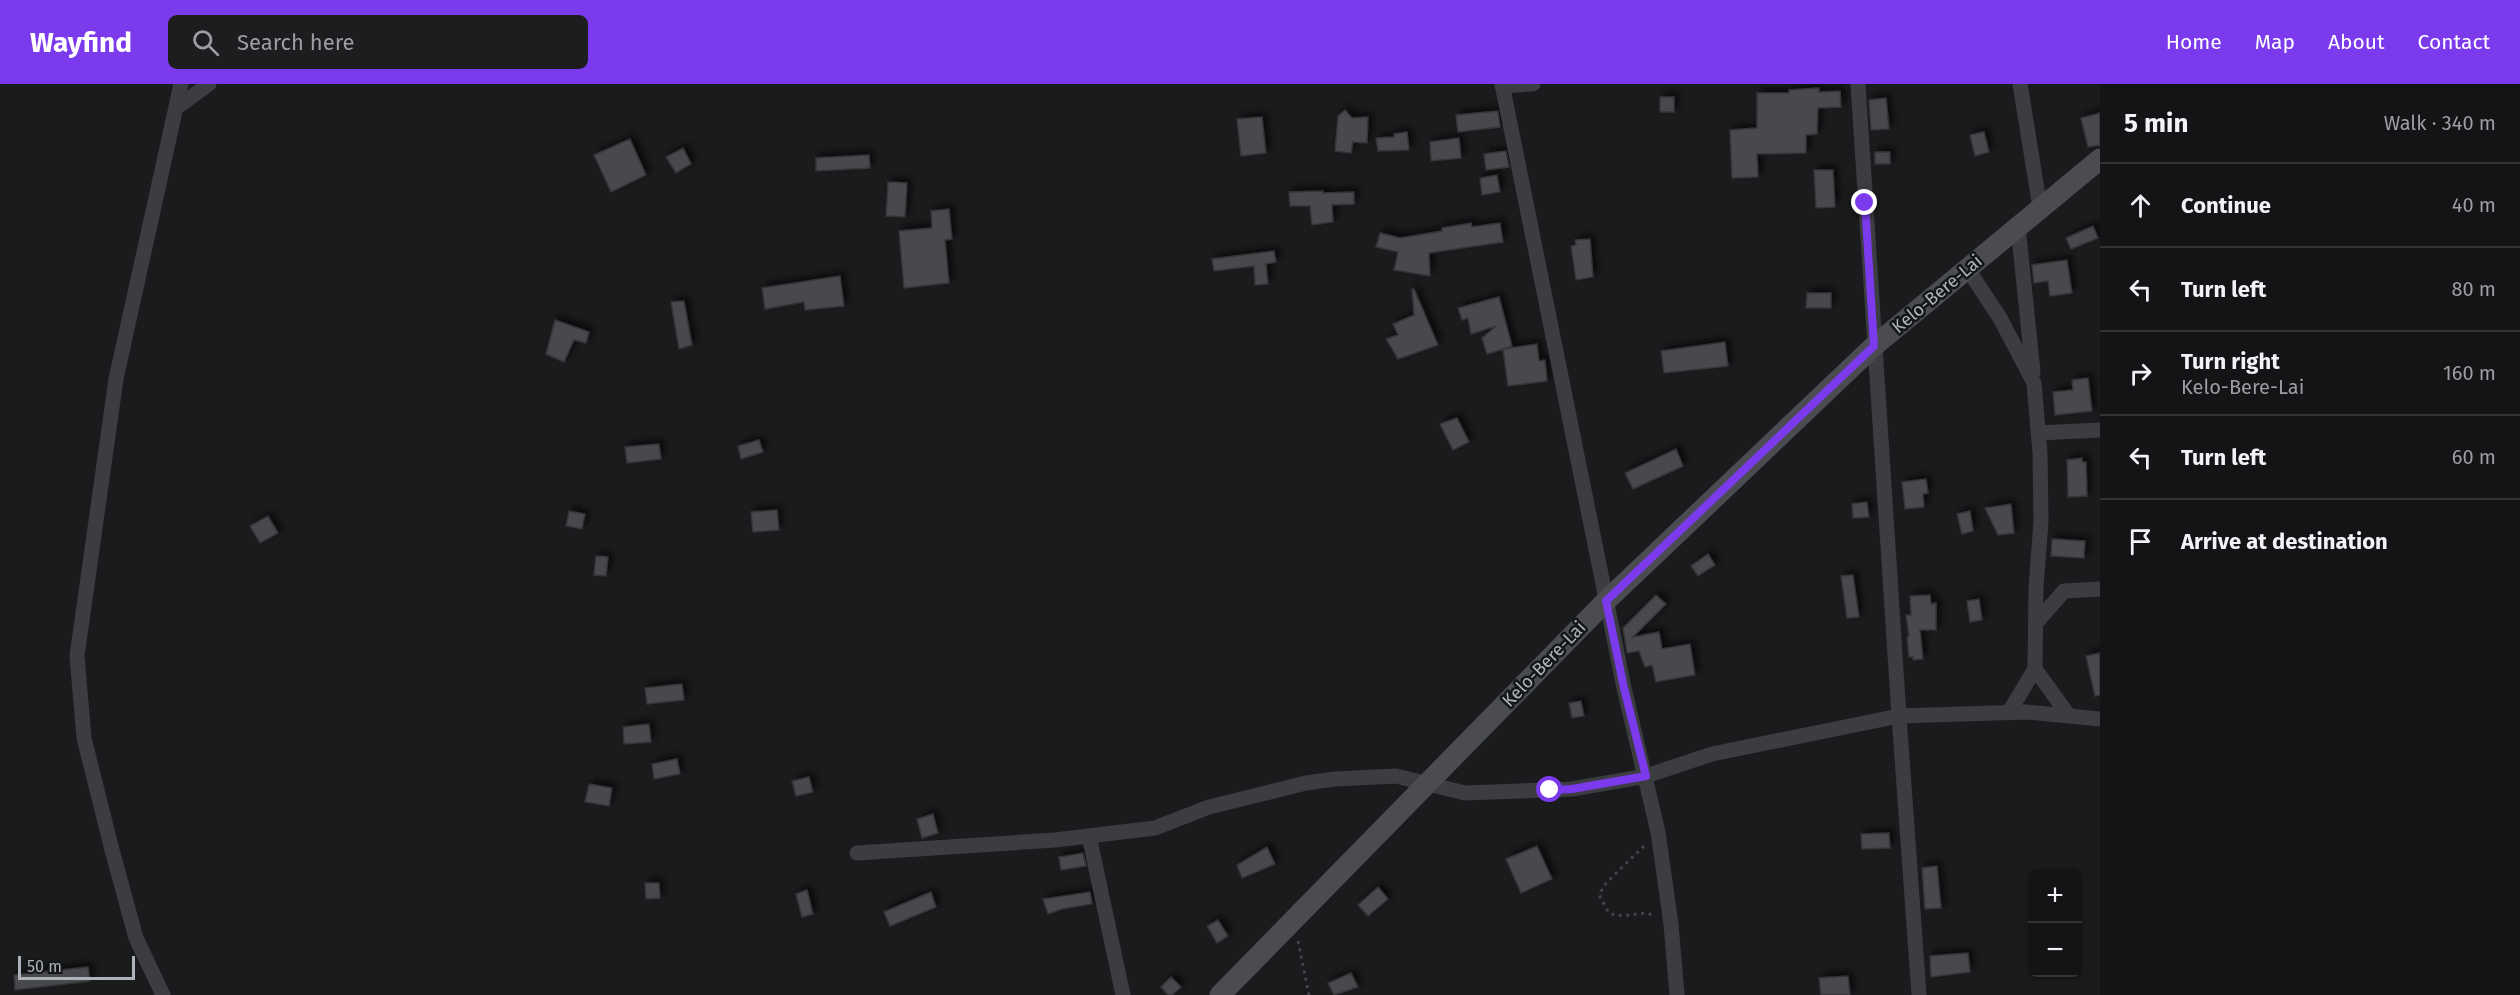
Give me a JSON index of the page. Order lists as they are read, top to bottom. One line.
{"streets":{"main road":["Kelo-Bere-Lai"]},"scale_bar":"50 m","page":{"header":"Wayfind","search":"Search here","nav":["Home","Map","About","Contact"],"heading":["5 min","Walk · 340 m"],"list":[["Continue","40 m"],["Turn left","80 m"],["Turn right","Kelo-Bere-Lai","160 m"],["Turn left","60 m"],"Arrive at destination"],"map_buttons":["+","−"],"scale":"50 m"}}
